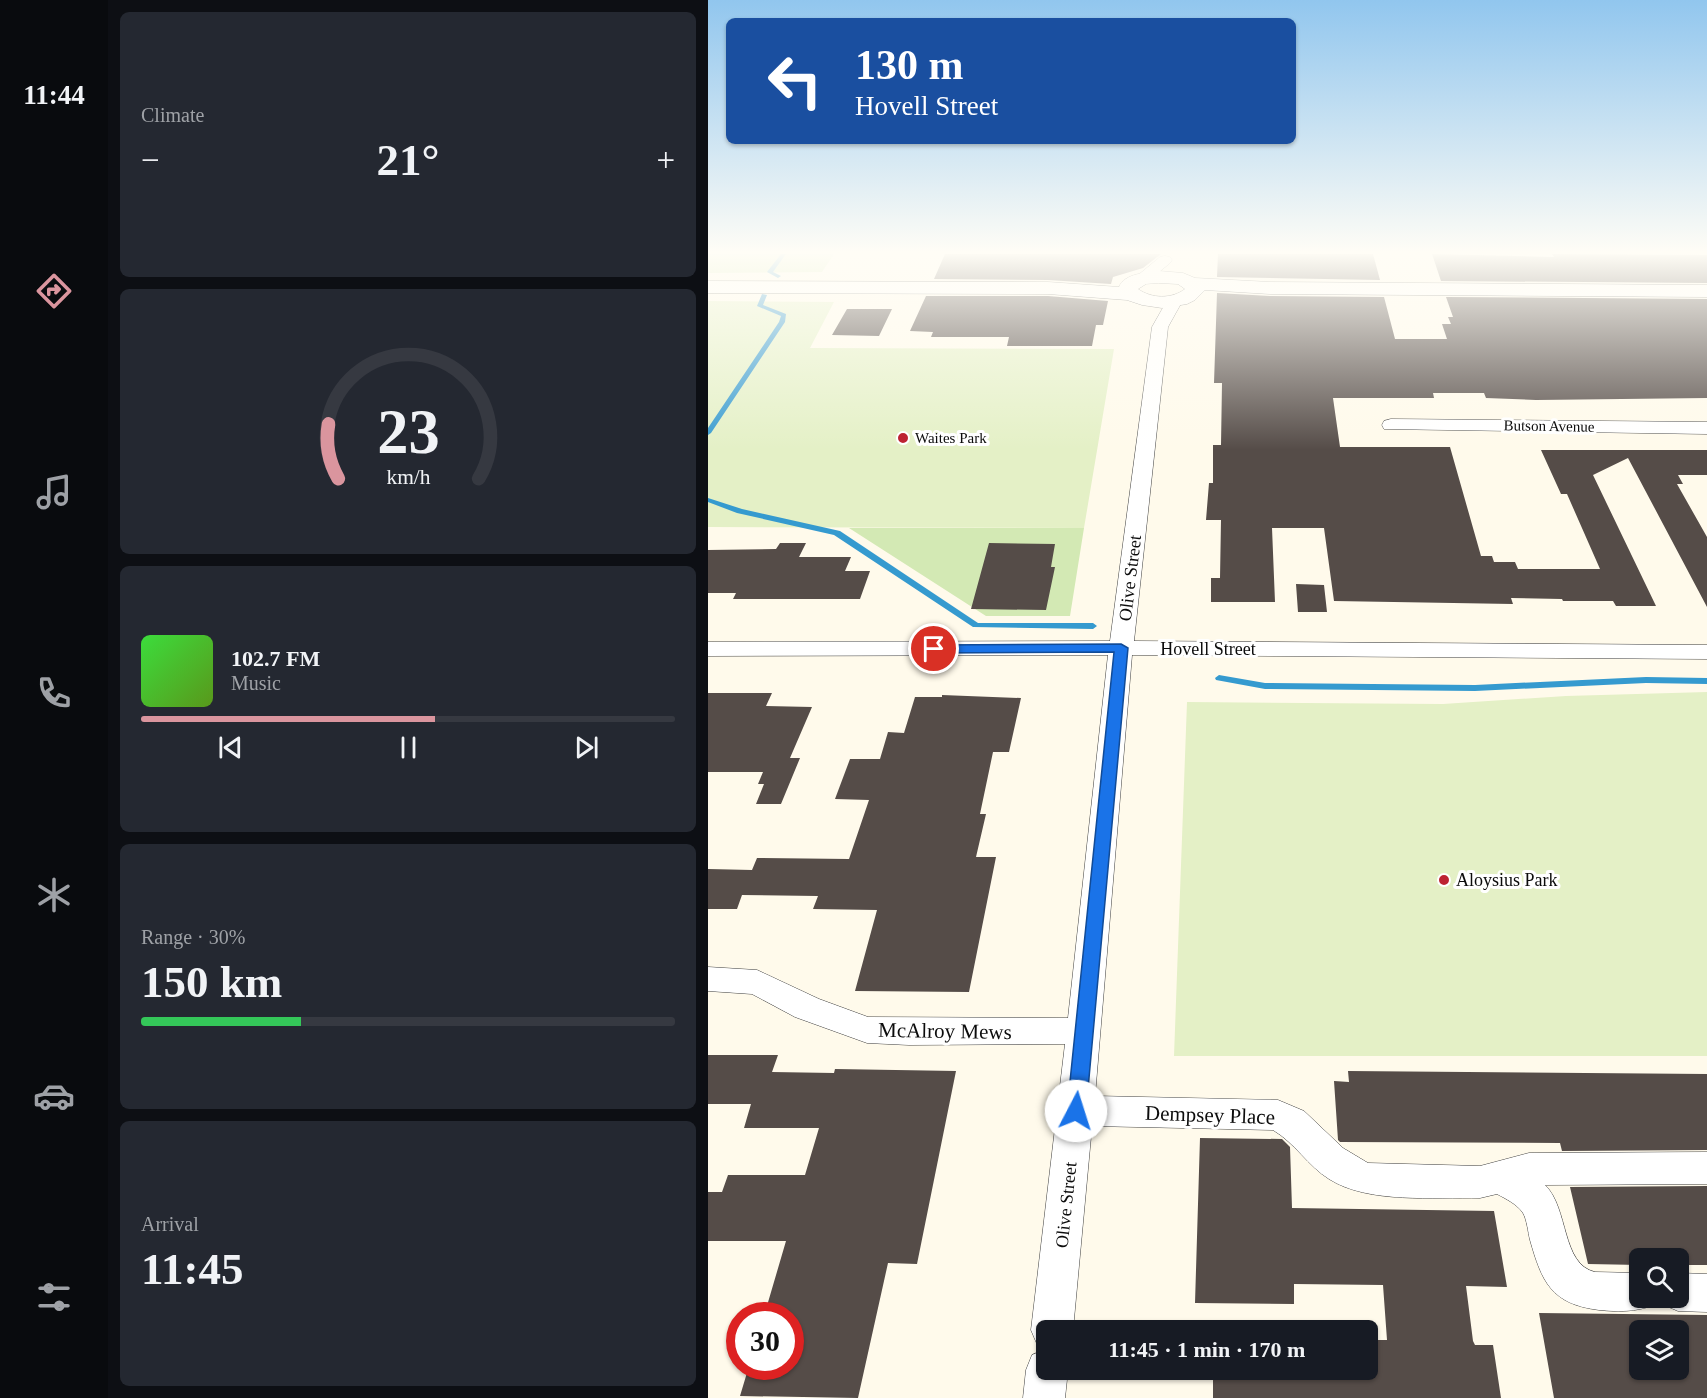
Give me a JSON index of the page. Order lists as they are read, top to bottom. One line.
{"streets":{"street":["Butson Avenue","Olive Street","Hovell Street","McAlroy Mews","Dempsey Place"]},"crossings":[["Olive Street","Hovell Street"],["Olive Street","McAlroy Mews"],["Olive Street","Dempsey Place"]],"places":["Waites Park","Aloysius Park"],"page":{"tabs":"11:44","tile":["Climate",["Range · 30%","150 km"],["Arrival","11:45"]],"turn":["130 m","Hovell Street"],"heat":["−","21°","+"],"song":["102.7 FM","Music"],"limit":"30","trip":"11:45 · 1 min · 170 m","gauge":["23","km/h"]}}
